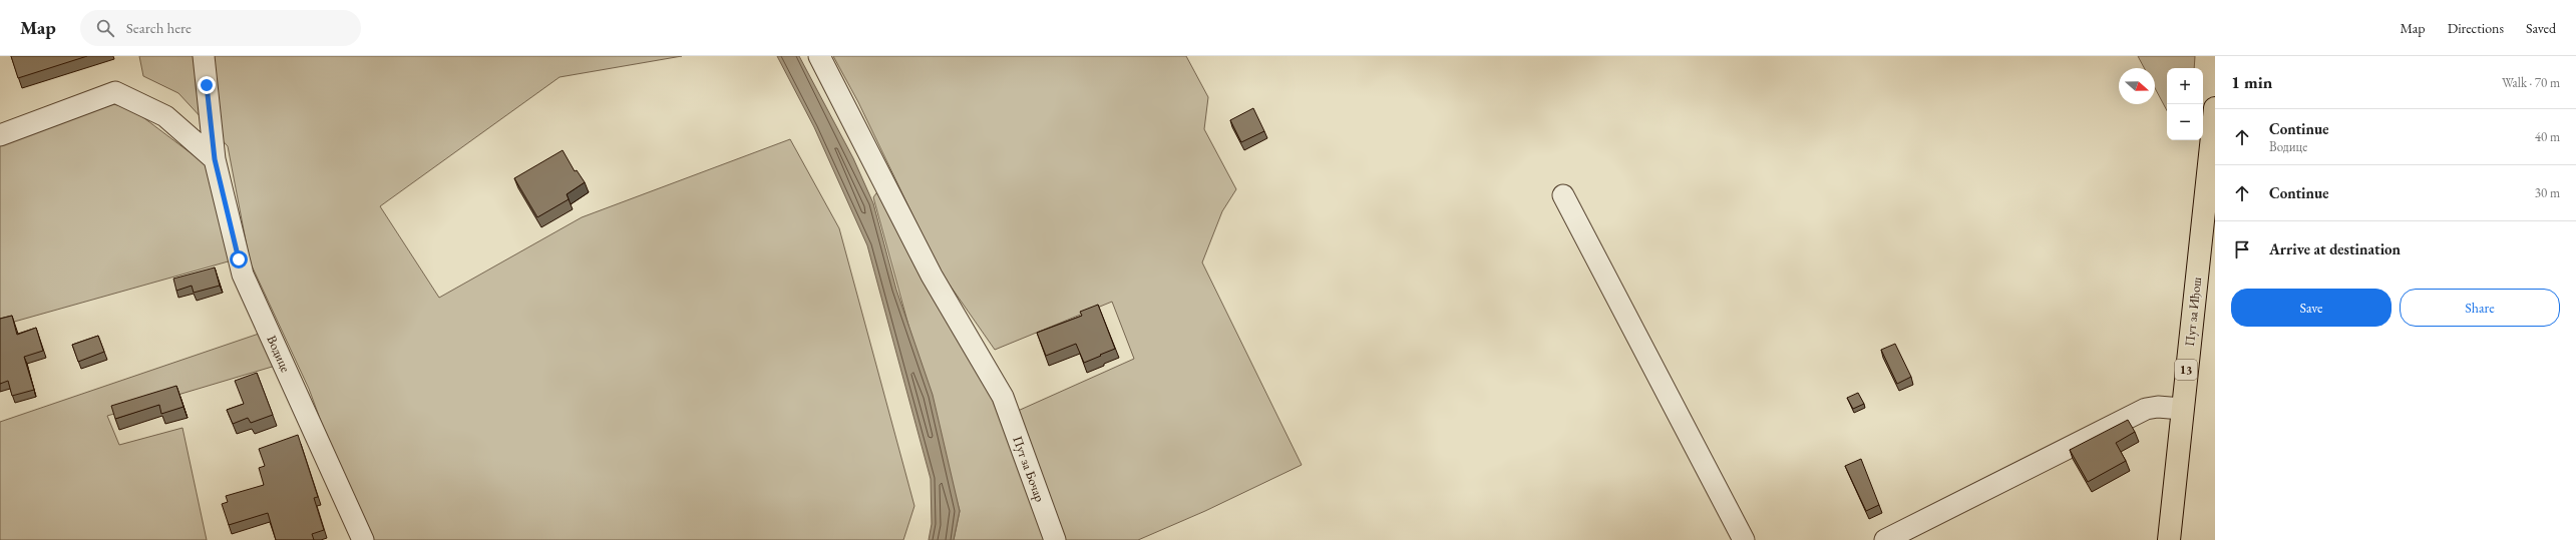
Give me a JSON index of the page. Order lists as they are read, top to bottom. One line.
{"streets":{"main road":["Пут за Иђош","13"],"street":["Водице","Пут за Бочар"]},"north":"right","page":{"header":"Map","search":"Search here","nav":["Map","Directions","Saved"],"heading":["1 min","Walk · 70 m"],"map_buttons":["+","−"],"list":[["Continue","Водице","40 m"],["Continue","30 m"],"Arrive at destination"],"buttons":["Save","Share"]}}
